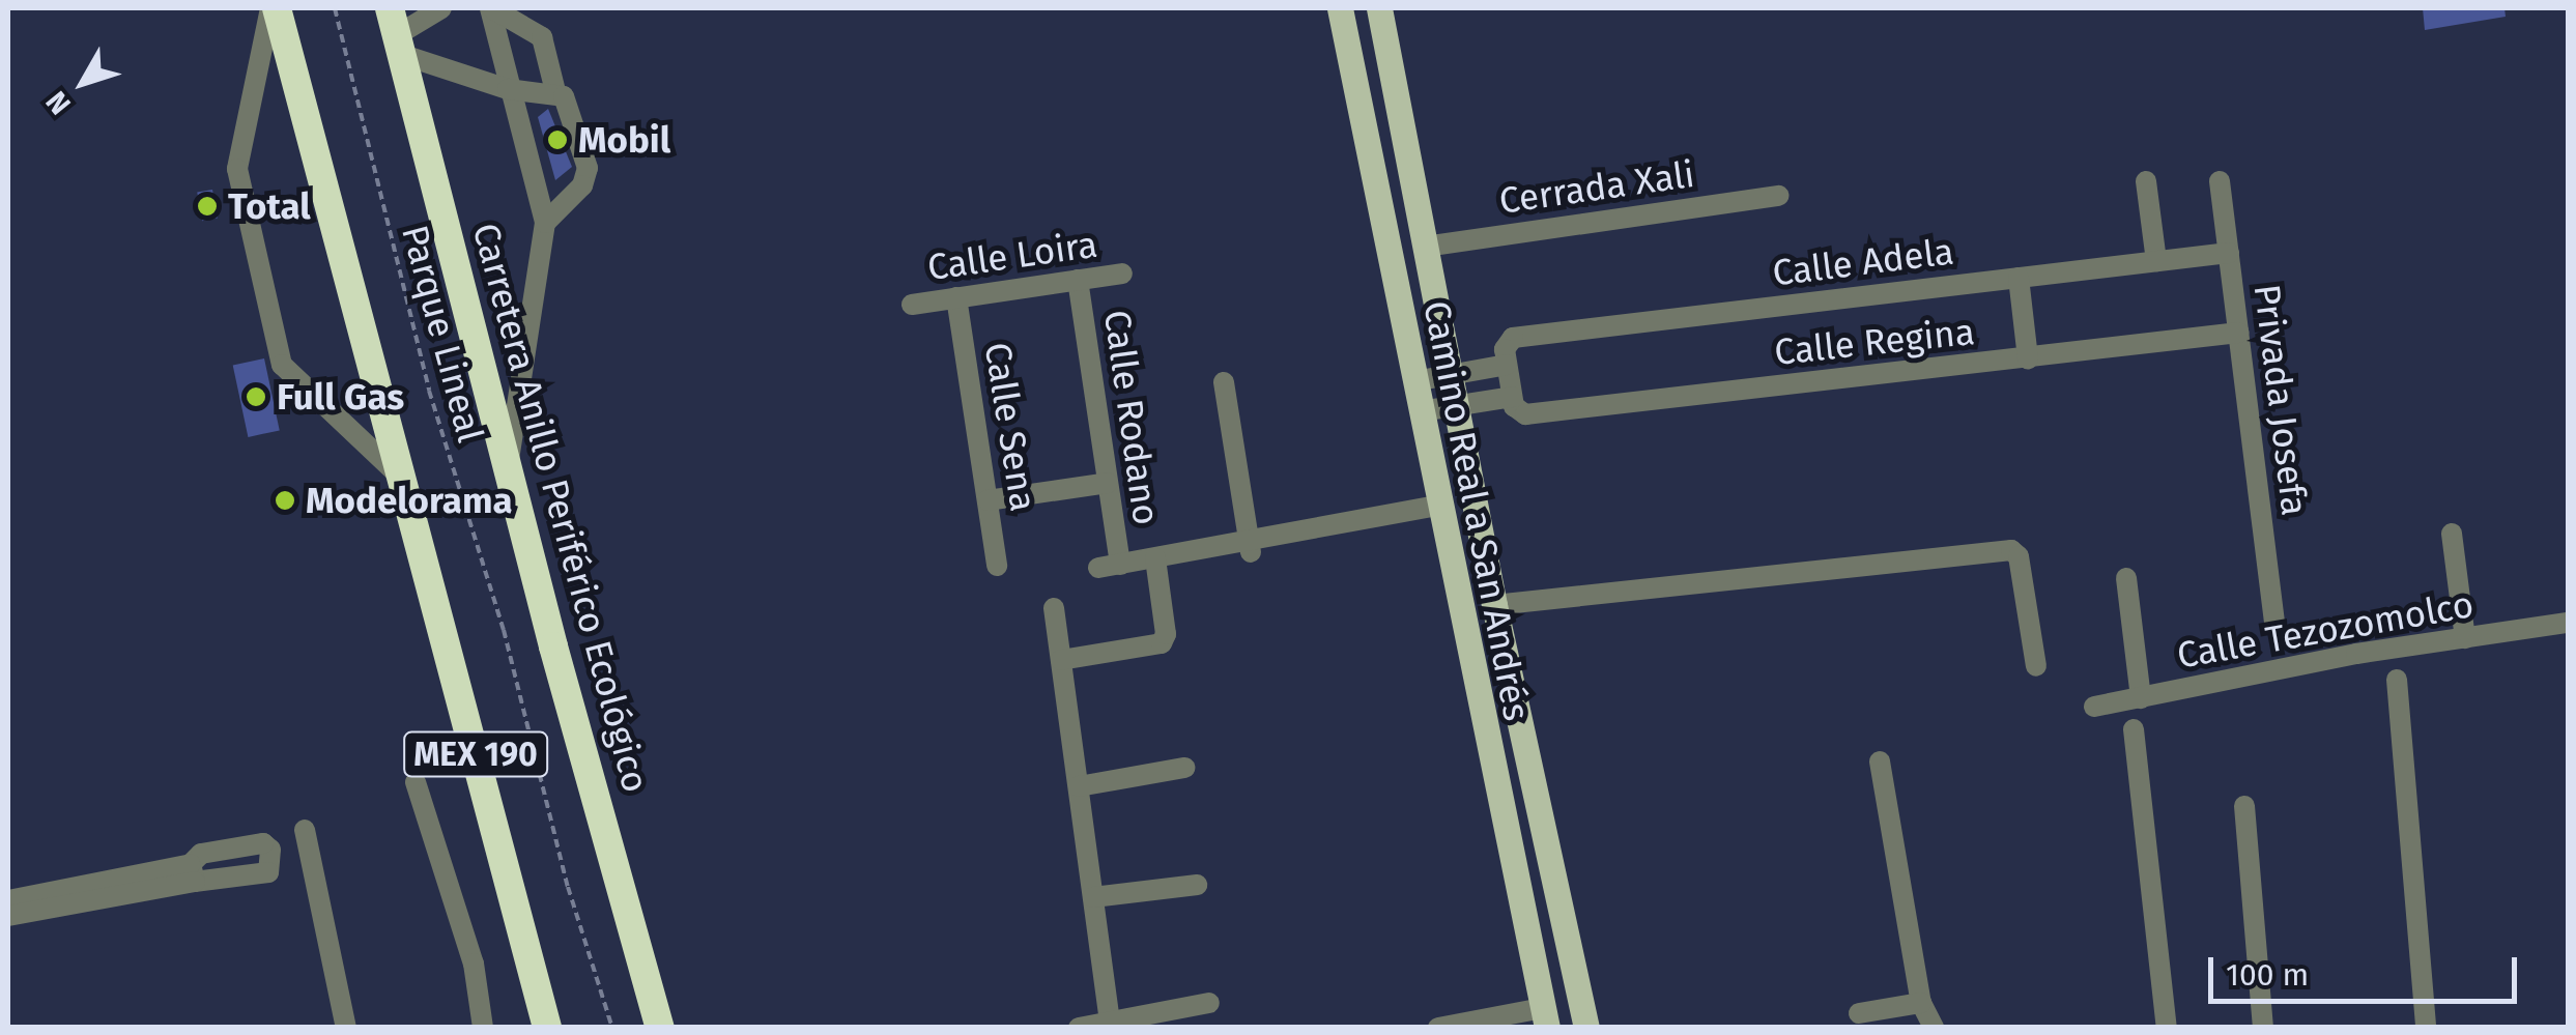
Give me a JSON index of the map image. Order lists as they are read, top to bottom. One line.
{"streets":{"highway":["Carretera Anillo Periférico Ecológico","MEX 190"],"main road":["Camino Real a San Andrés"],"street":["Cerrada Xali","Calle Loira","Calle Adela","Calle Regina","Privada Josefa","Calle Rodano","Calle Sena","Calle Tezozomolco"],"path":["Parque Lineal"]},"crossings":[["Cerrada Xali","Camino Real a San Andrés"],["Calle Loira","Calle Rodano"],["Calle Loira","Calle Sena"],["Calle Adela","Privada Josefa"],["Calle Regina","Privada Josefa"],["Calle Regina","Camino Real a San Andrés"]],"places":["Mobil","Total","Full Gas","Modelorama"],"scale_bar":"100 m","north":"bottom left"}
